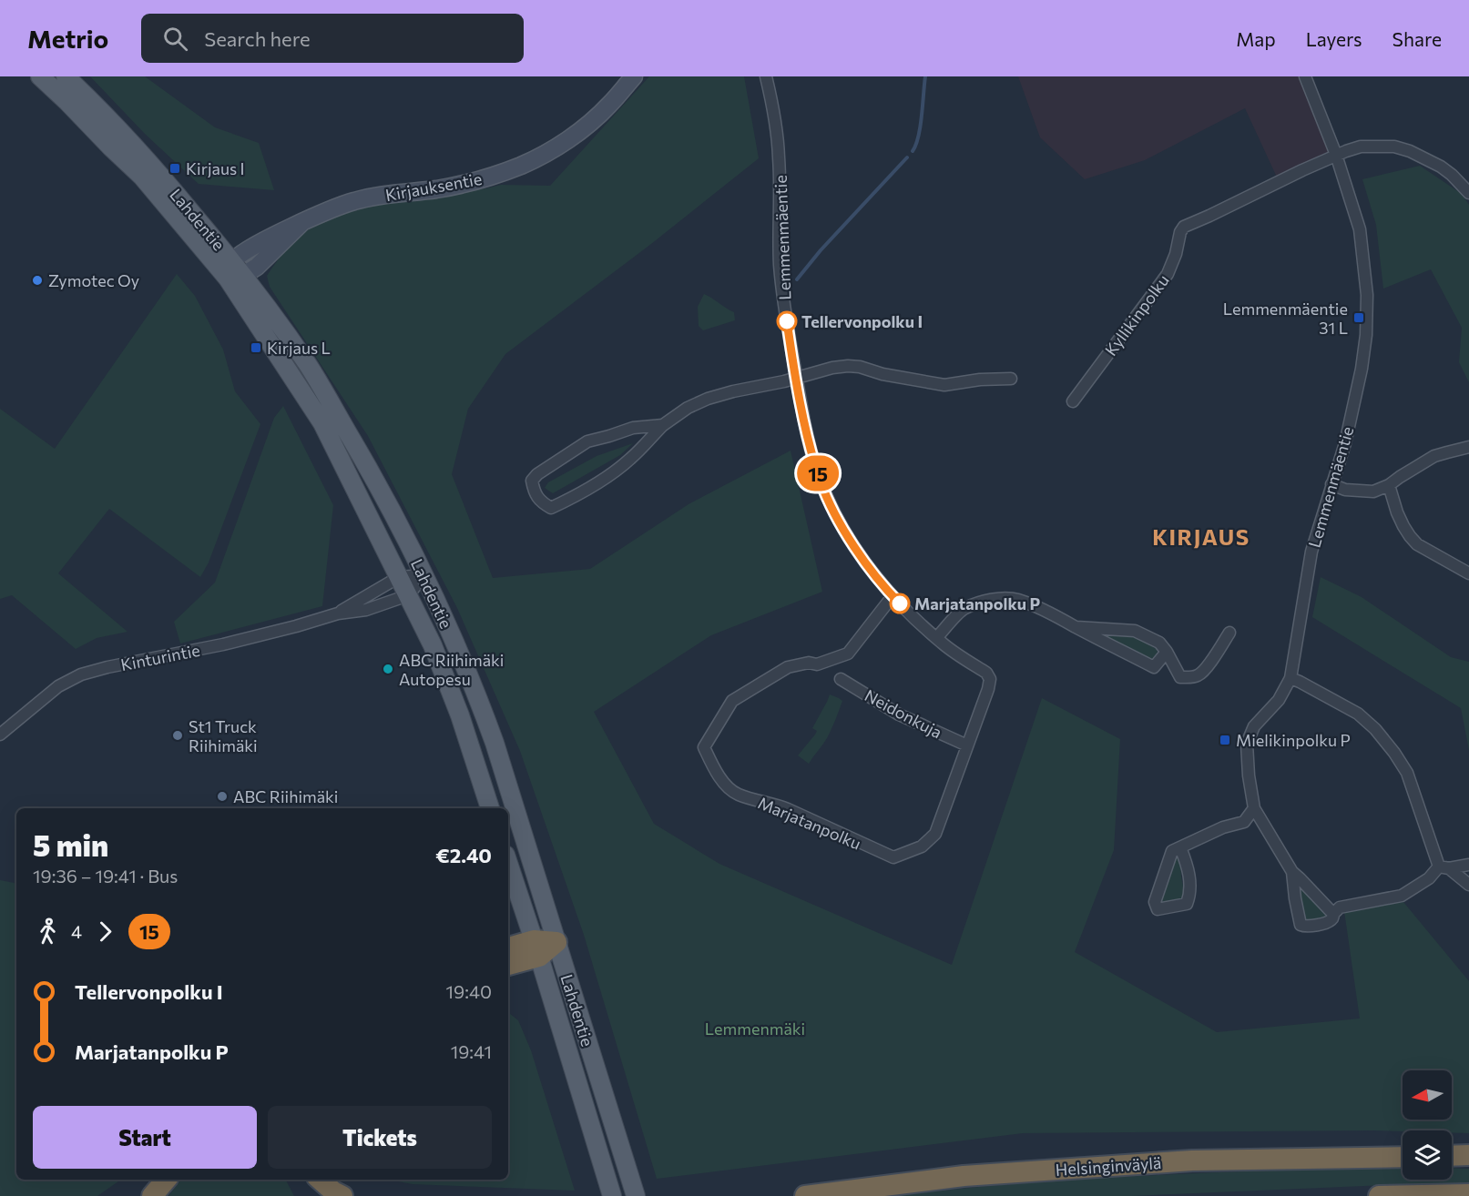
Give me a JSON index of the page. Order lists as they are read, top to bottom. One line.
{"streets":{"highway":["Helsinginväylä"],"main road":["Lahdentie"],"street":["Kirjauksentie","Lemmenmäentie","Kyllikinpolku","Kinturintie","Neidonkuja","Marjatanpolku"]},"crossings":[["Kirjauksentie","Lahdentie"],["Lahdentie","Kinturintie"],["Lemmenmäentie","Kyllikinpolku"],["Lemmenmäentie","Marjatanpolku"],["Neidonkuja","Marjatanpolku"]],"districts":["KIRJAUS"],"parks":["Lemmenmäki"],"places":{"transit":["Kirjaus I","Lemmenmäentie 31 L","Kirjaus L","Mielikinpolku P"],"other":["Zymotec Oy","Tellervonpolku I","Marjatanpolku P","ABC Riihimäki Autopesu","St1 Truck Riihimäki","ABC Riihimäki"]},"lines":["bus line 15"],"north":"left","page":{"header":"Metrio","search":"Search here","nav":["Map","Layers","Share"],"on_map":"15","heading":["5 min","19:36 – 19:41 · Bus","€2.40"],"legs":["4","15"],"list":[{"name":"Tellervonpolku I","value":"19:40"},{"name":"Marjatanpolku P","value":"19:41"}],"buttons":["Start","Tickets"]}}
